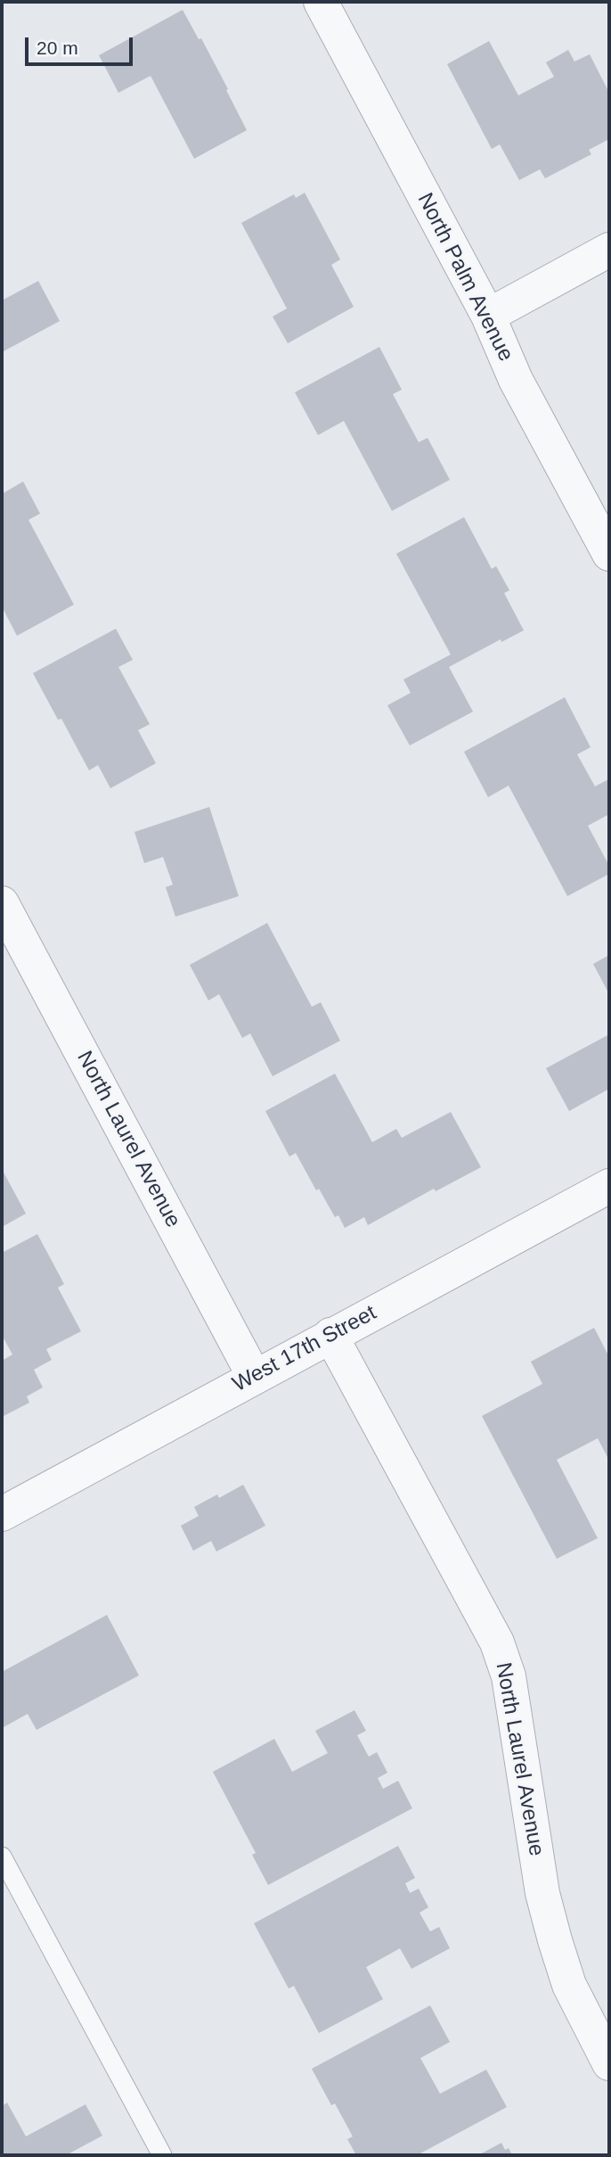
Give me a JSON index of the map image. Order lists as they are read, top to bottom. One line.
{"streets":{"street":["North Palm Avenue","North Laurel Avenue","West 17th Street"]},"crossings":[["North Laurel Avenue","West 17th Street"]],"scale_bar":"20 m"}
